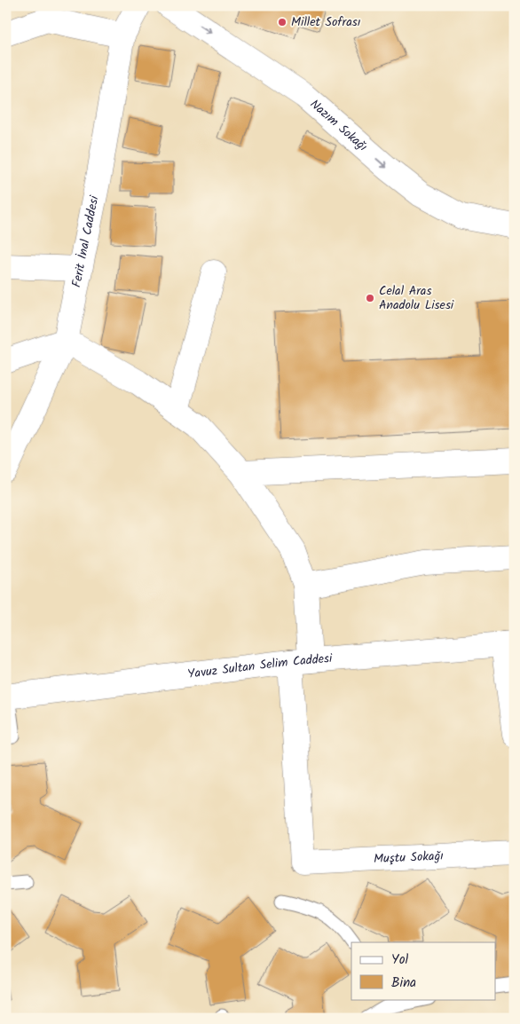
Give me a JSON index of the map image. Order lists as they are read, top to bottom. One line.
{"streets":{"street":["Nazım Sokağı","Ferit İnal Caddesi","Yavuz Sultan Selim Caddesi","Muştu Sokağı"]},"crossings":[["Yavuz Sultan Selim Caddesi","Muştu Sokağı"]],"one_way":["Nazım Sokağı"],"places":["Millet Sofrası","Celal Aras Anadolu Lisesi"],"legend":["Yol","Bina"]}
